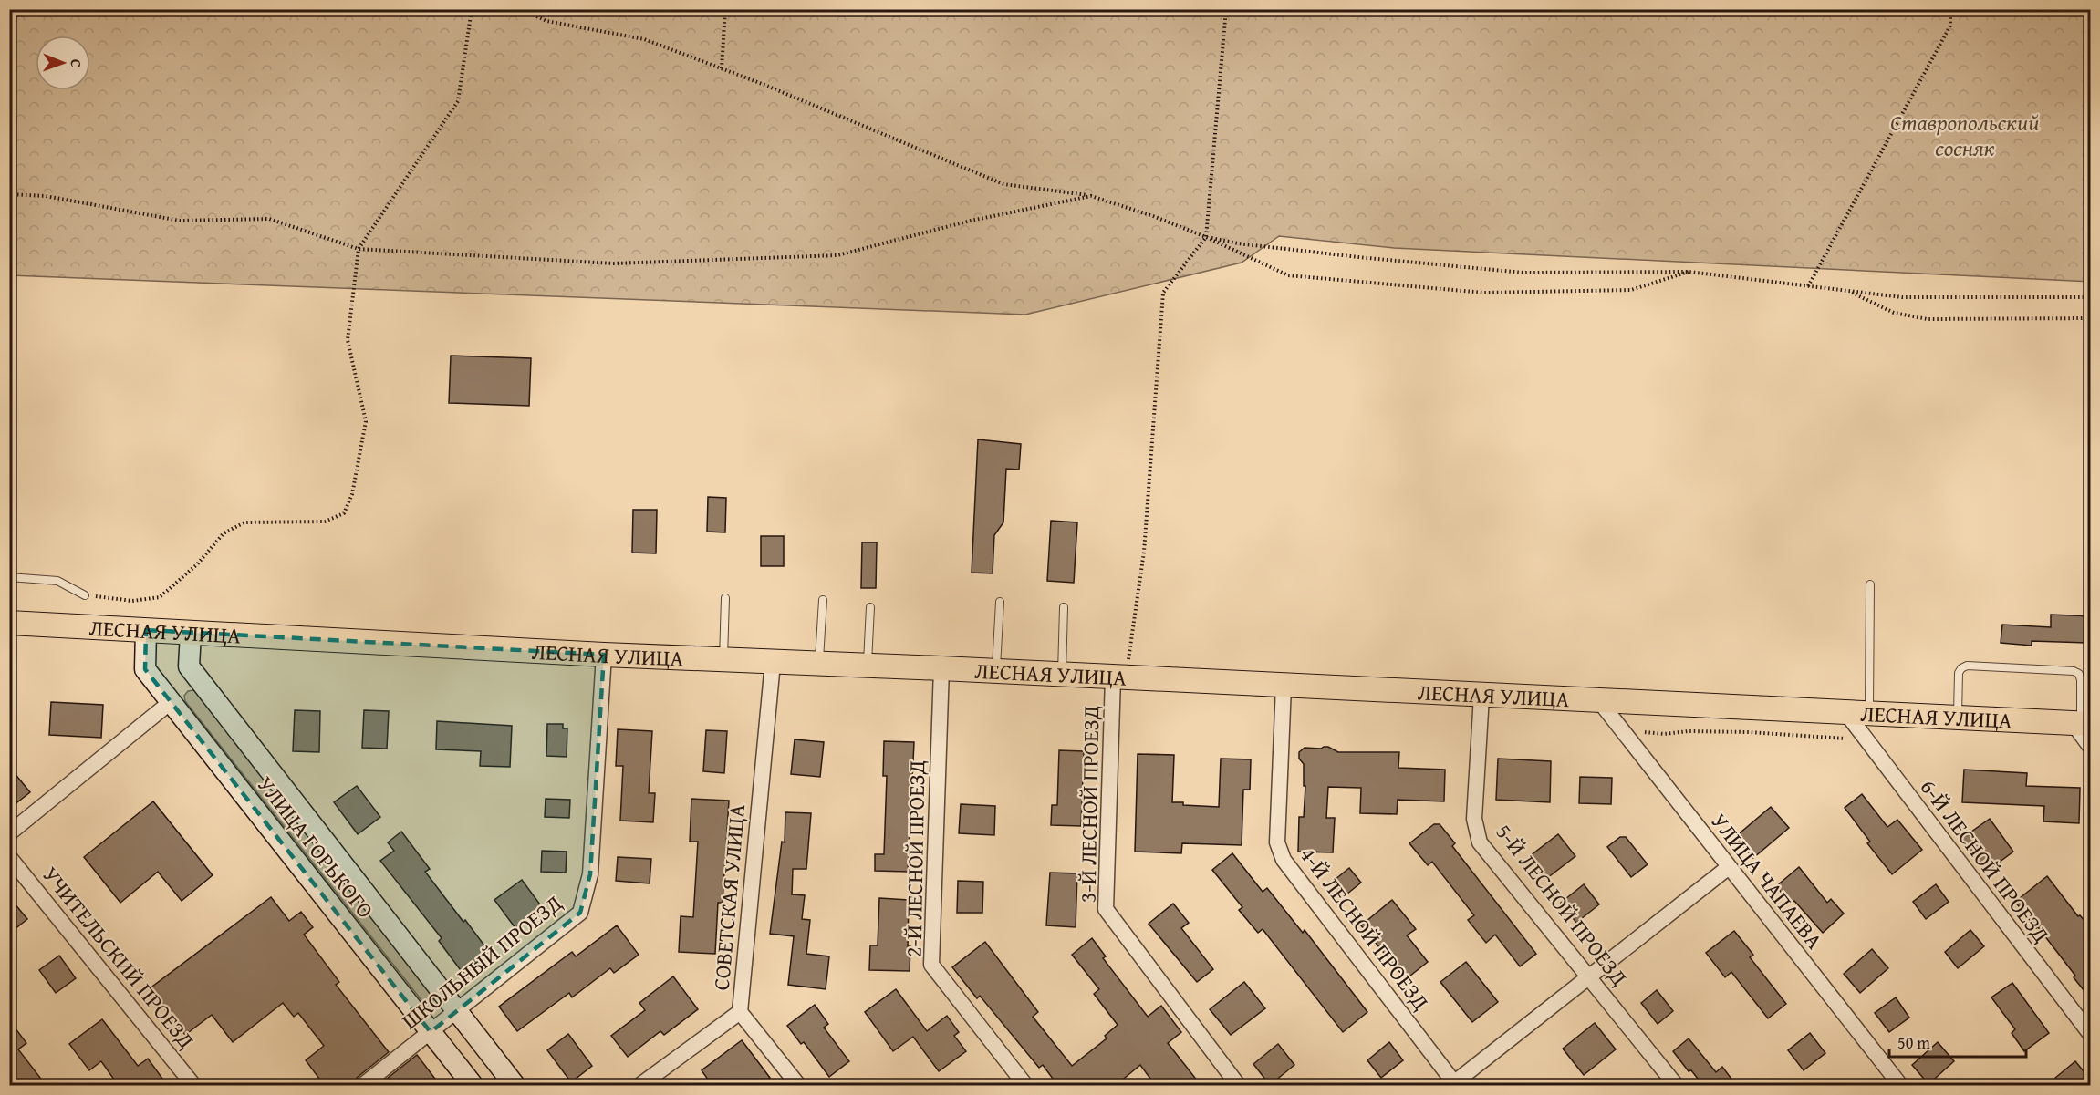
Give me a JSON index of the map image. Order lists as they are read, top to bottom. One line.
{"streets":{"main road":["ЛЕСНАЯ УЛИЦА","УЛИЦА ГОРЬКОГО"],"street":["3-Й ЛЕСНОЙ ПРОЕЗД","2-Й ЛЕСНОЙ ПРОЕЗД","6-Й ЛЕСНОЙ ПРОЕЗД","УЛИЦА ЧАПАЕВА","СОВЕТСКАЯ УЛИЦА","5-Й ЛЕСНОЙ ПРОЕЗД","4-Й ЛЕСНОЙ ПРОЕЗД","УЧИТЕЛЬСКИЙ ПРОЕЗД","ШКОЛЬНЫЙ ПРОЕЗД"]},"crossings":[["ЛЕСНАЯ УЛИЦА","3-Й ЛЕСНОЙ ПРОЕЗД"],["ЛЕСНАЯ УЛИЦА","УЛИЦА ГОРЬКОГО"],["ЛЕСНАЯ УЛИЦА","2-Й ЛЕСНОЙ ПРОЕЗД"],["ЛЕСНАЯ УЛИЦА","6-Й ЛЕСНОЙ ПРОЕЗД"],["ЛЕСНАЯ УЛИЦА","УЛИЦА ЧАПАЕВА"],["ЛЕСНАЯ УЛИЦА","СОВЕТСКАЯ УЛИЦА"],["ЛЕСНАЯ УЛИЦА","5-Й ЛЕСНОЙ ПРОЕЗД"],["ЛЕСНАЯ УЛИЦА","4-Й ЛЕСНОЙ ПРОЕЗД"],["ЛЕСНАЯ УЛИЦА","ШКОЛЬНЫЙ ПРОЕЗД"],["УЛИЦА ГОРЬКОГО","ШКОЛЬНЫЙ ПРОЕЗД"]],"parks":["Ставропольский сосняк"],"scale_bar":"50 m","north":"right"}
